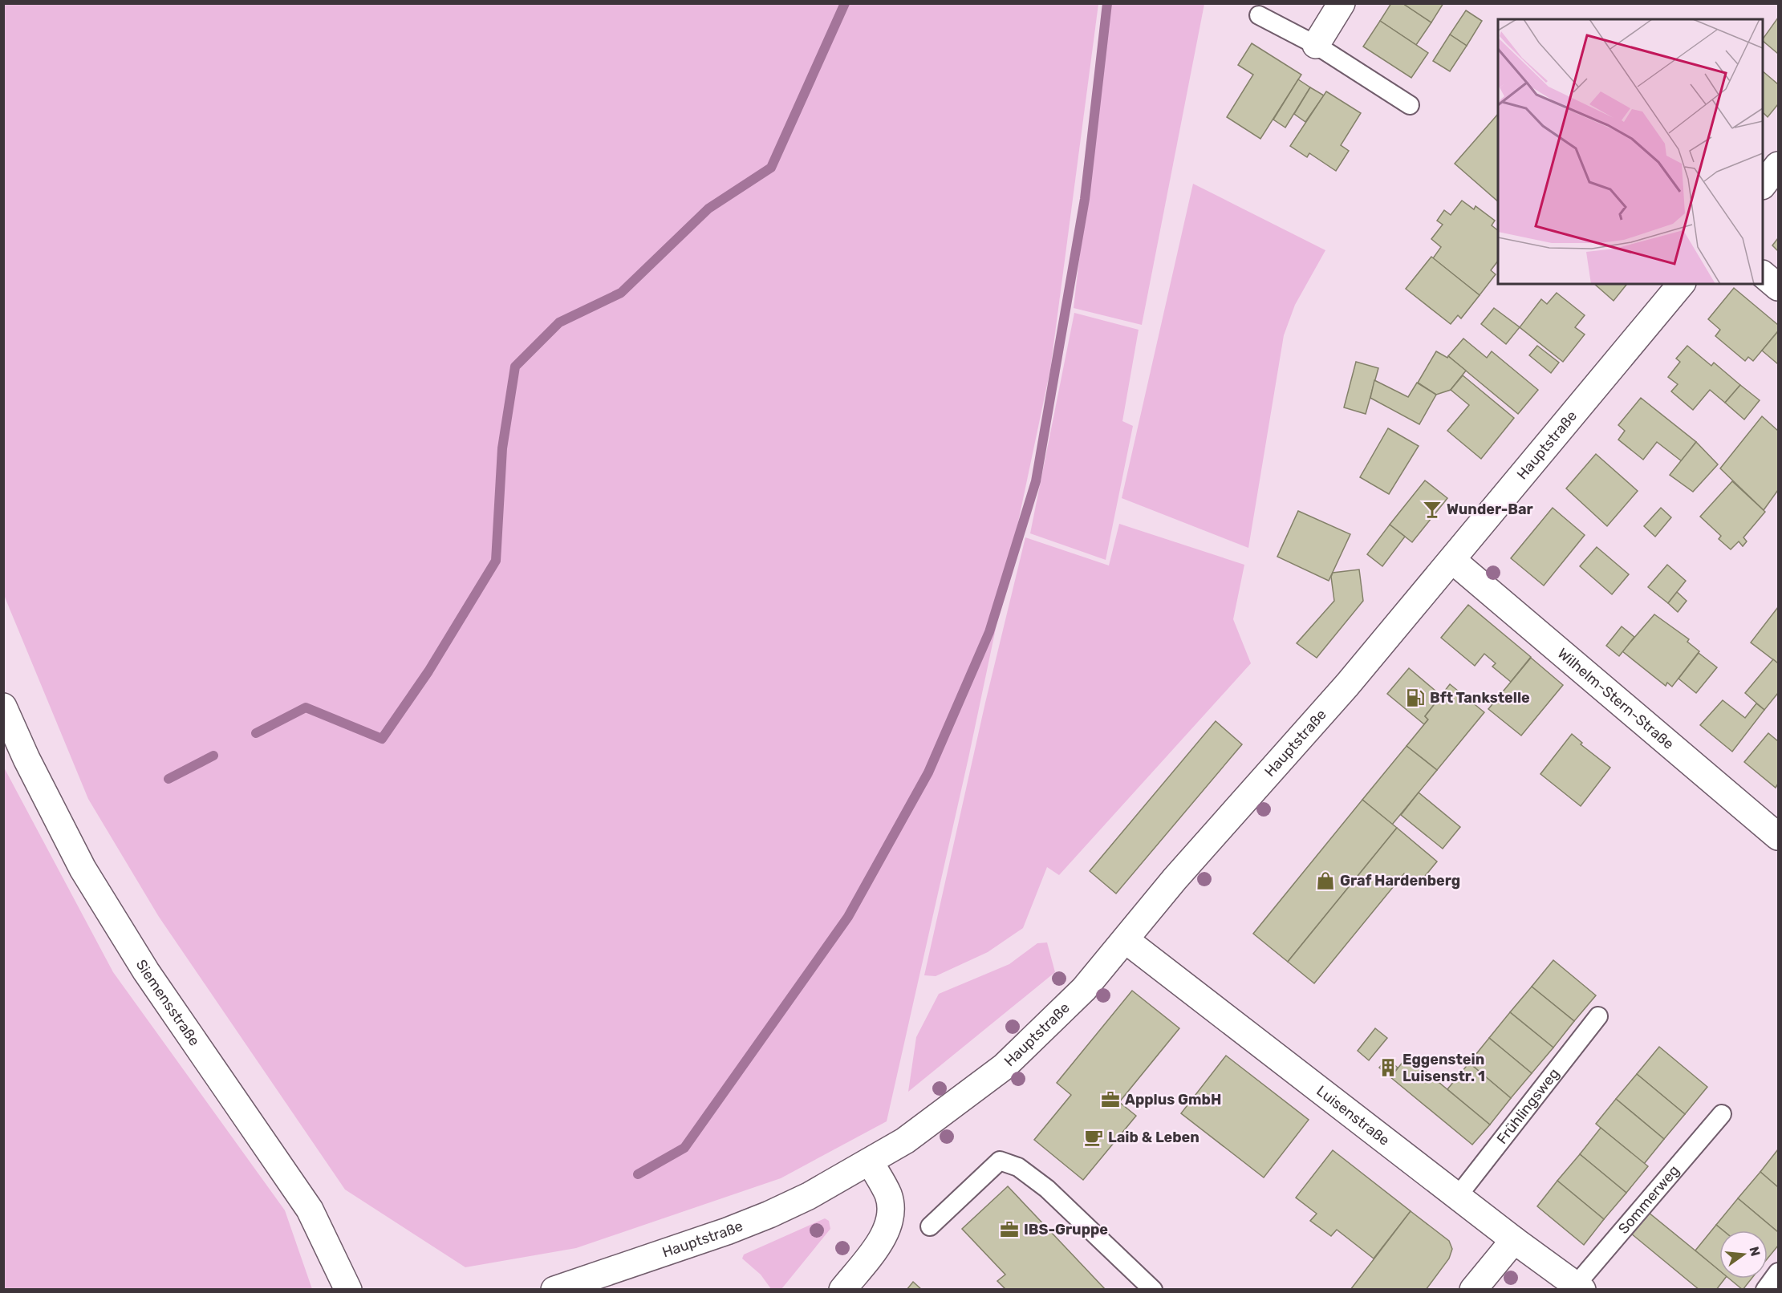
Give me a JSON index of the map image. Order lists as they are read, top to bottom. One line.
{"streets":{"street":["Hauptstraße","Wilhelm-Stern-Straße","Siemensstraße","Luisenstraße"],"lane":["Frühlingsweg","Sommerweg"]},"crossings":[["Hauptstraße","Wilhelm-Stern-Straße"],["Hauptstraße","Luisenstraße"],["Frühlingsweg","Luisenstraße"],["Luisenstraße","Sommerweg"]],"places":{"bar":["Wunder-Bar"],"fuel station":["Bft Tankstelle"],"shop":["Graf Hardenberg"],"building":["Eggenstein Luisenstr. 1"],"office":["Applus GmbH","IBS-Gruppe"],"cafe":["Laib & Leben"]},"north":"right"}
